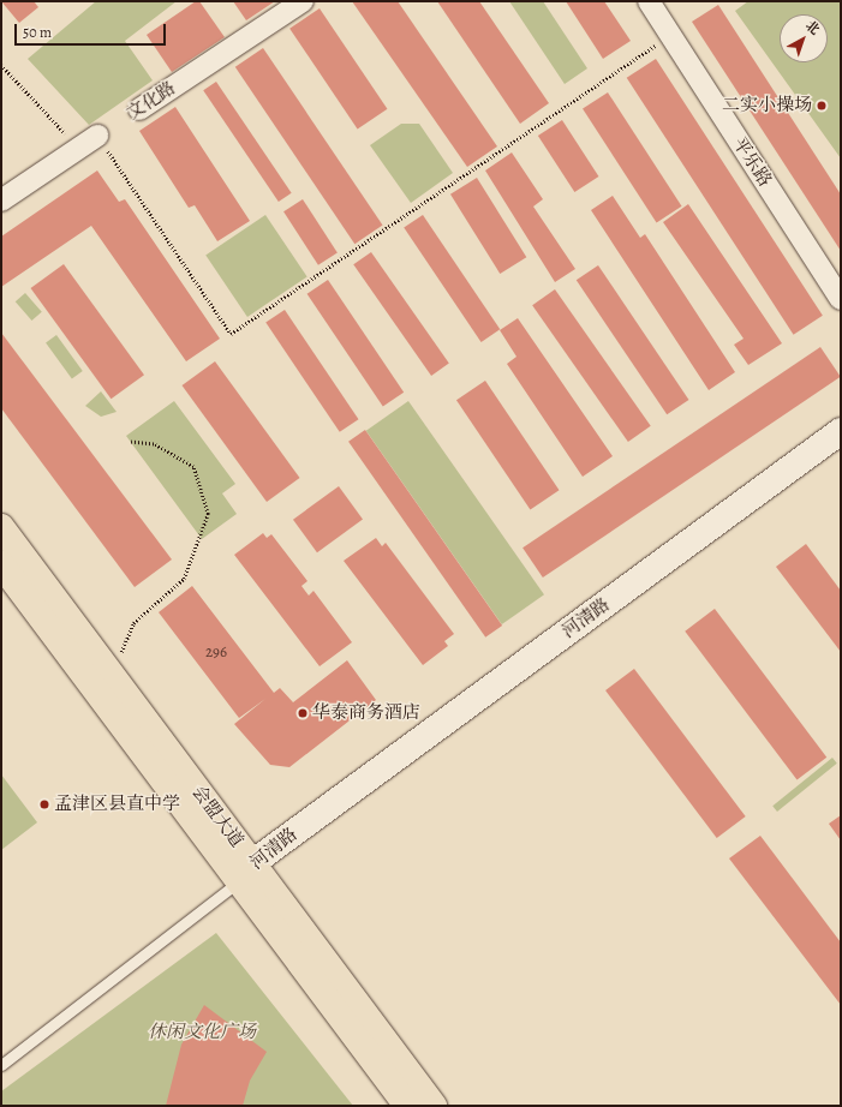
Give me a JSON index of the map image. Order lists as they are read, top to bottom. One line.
{"streets":{"main road":["会盟大道"],"street":["文化路","平乐路","河清路"]},"crossings":[["河清路","会盟大道"]],"parks":["休闲文化广场"],"places":["二实小操场","华泰商务酒店","孟津区县直中学"],"house_numbers":["296"],"scale_bar":"50 m","north":"top right"}
